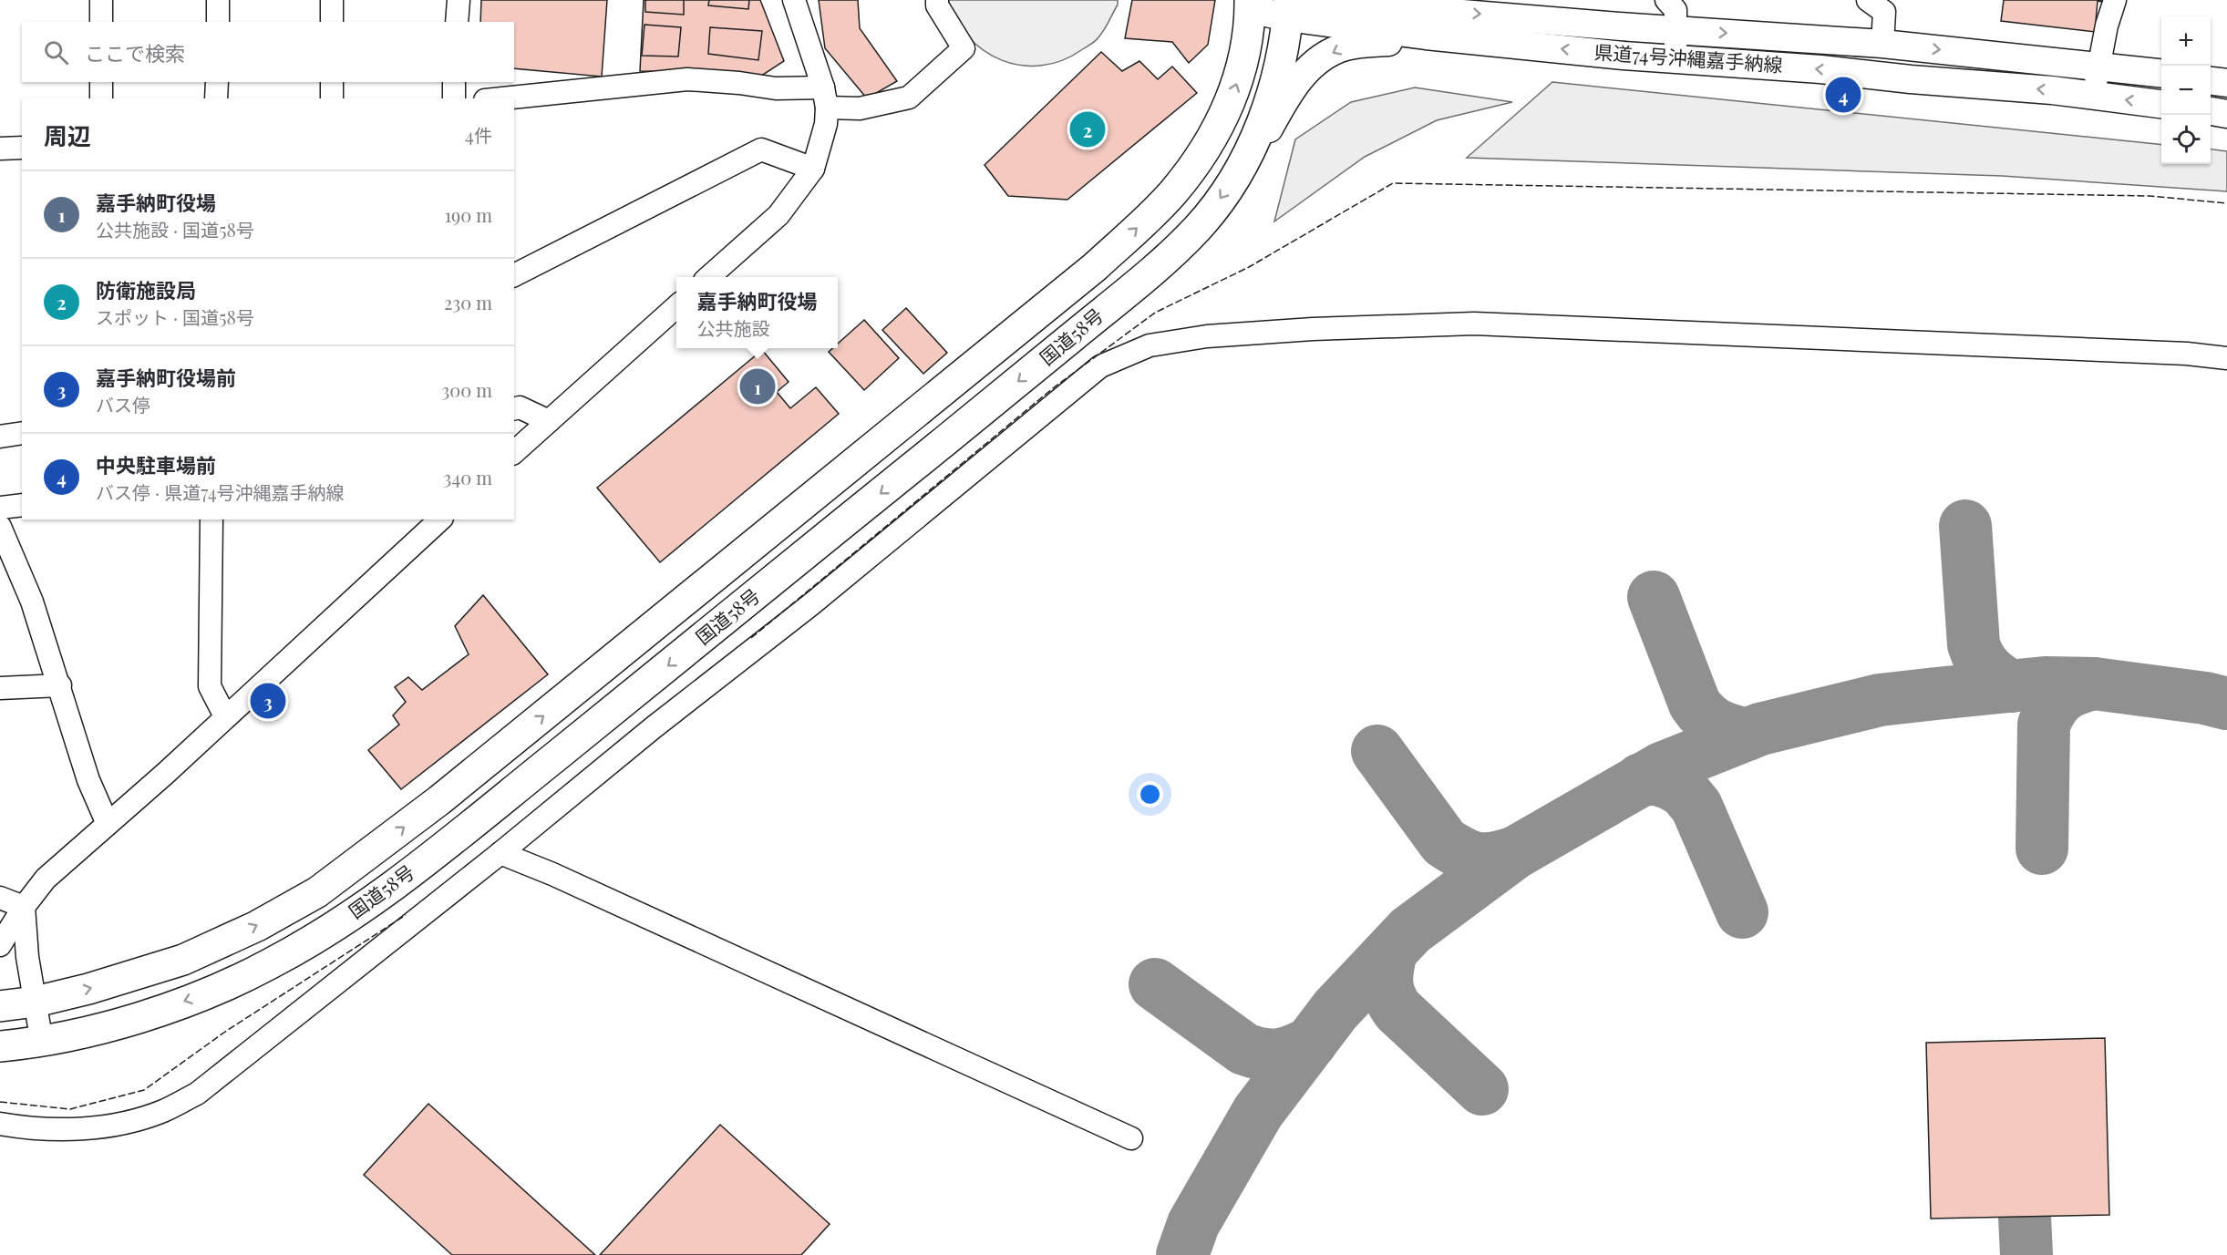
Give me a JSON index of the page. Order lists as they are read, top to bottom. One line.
{"streets":{"highway":["国道58号"],"main road":["県道74号沖縄嘉手納線"]},"crossings":[["県道74号沖縄嘉手納線","国道58号"]],"page":{"map_buttons":["+","−"],"search":"ここで検索","pins":["4","2","1","3"],"heading":["周辺","4件"],"list":[{"mark":"1","name":"嘉手納町役場","note":"公共施設 · 国道58号","value":"190 m"},{"mark":"2","name":"防衛施設局","note":"スポット · 国道58号","value":"230 m"},{"mark":"3","name":"嘉手納町役場前","note":"バス停","value":"300 m"},{"mark":"4","name":"中央駐車場前","note":"バス停 · 県道74号沖縄嘉手納線","value":"340 m"}],"popup":["嘉手納町役場","公共施設"]}}
